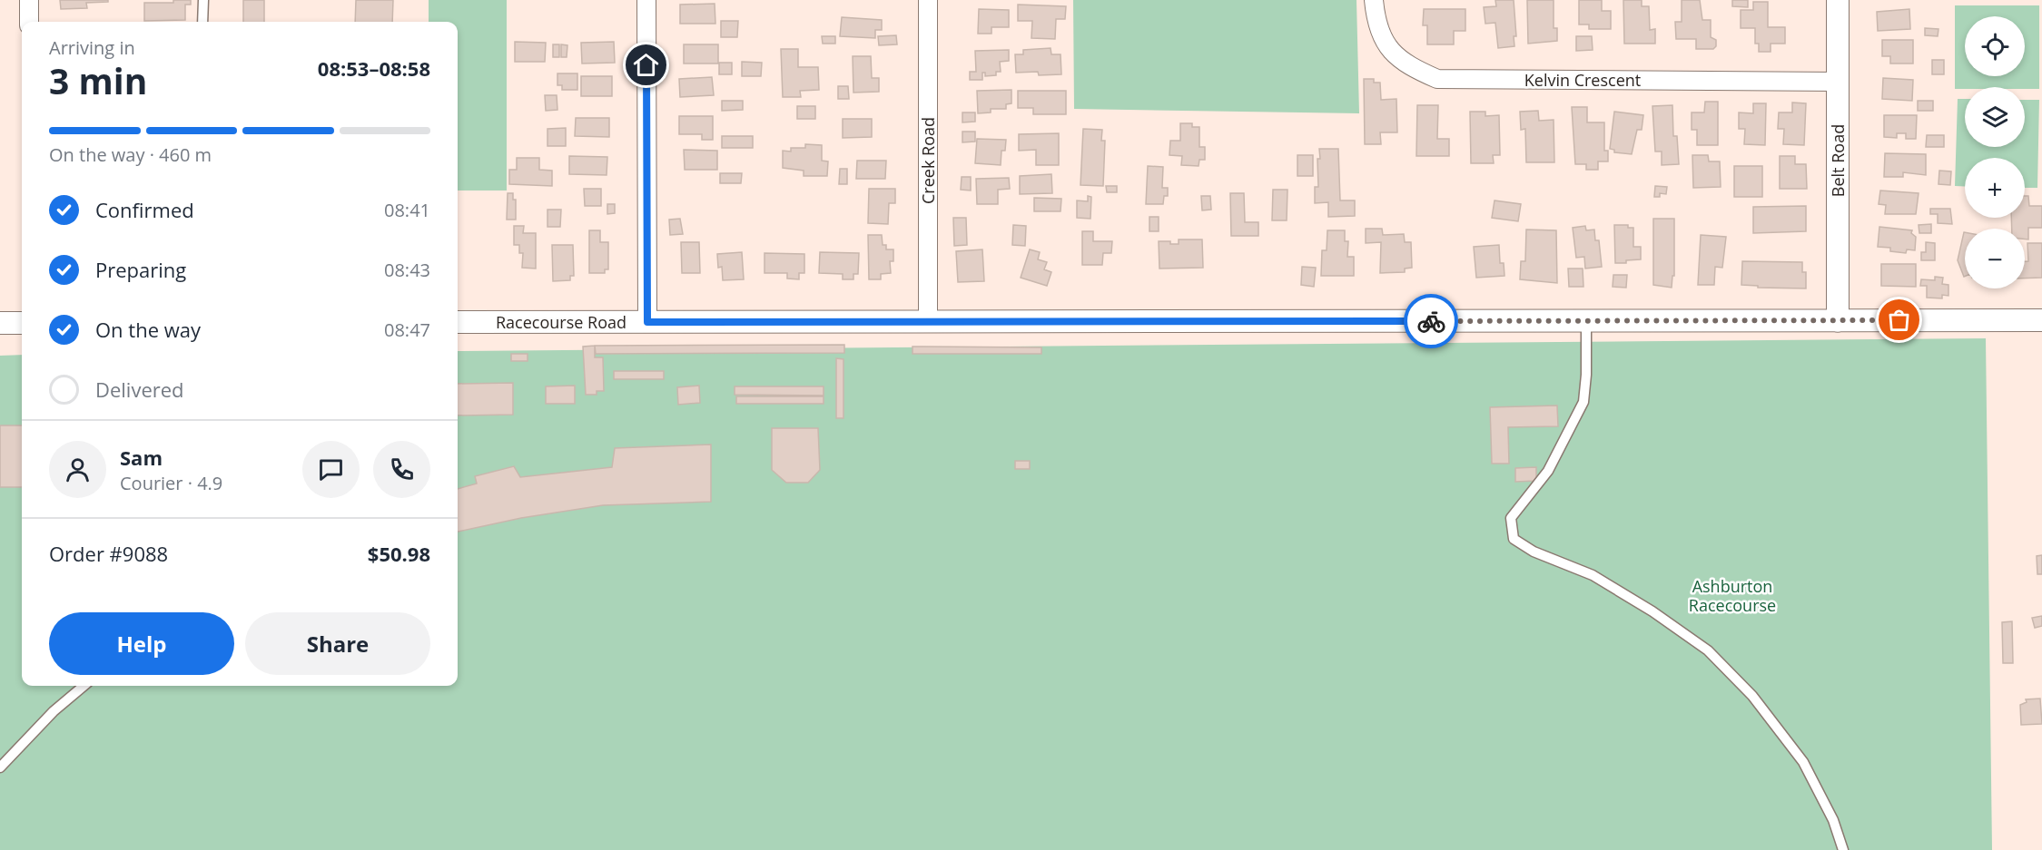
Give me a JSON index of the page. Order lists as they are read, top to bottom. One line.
{"streets":{"street":["Kelvin Crescent","Creek Road","Belt Road","Racecourse Road"]},"crossings":[["Kelvin Crescent","Belt Road"],["Creek Road","Racecourse Road"],["Belt Road","Racecourse Road"]],"parks":["Ashburton Racecourse"],"page":{"map_buttons":["+","−"],"heading":["3 min","Arriving in","08:53–08:58"],"panel":["Sam","Courier · 4.9","Order #9088","$50.98"],"bar":"On the way · 460 m","list":[["Confirmed","08:41"],["Preparing","08:43"],["On the way","08:47"],"Delivered"],"buttons":["Help","Share"]}}
